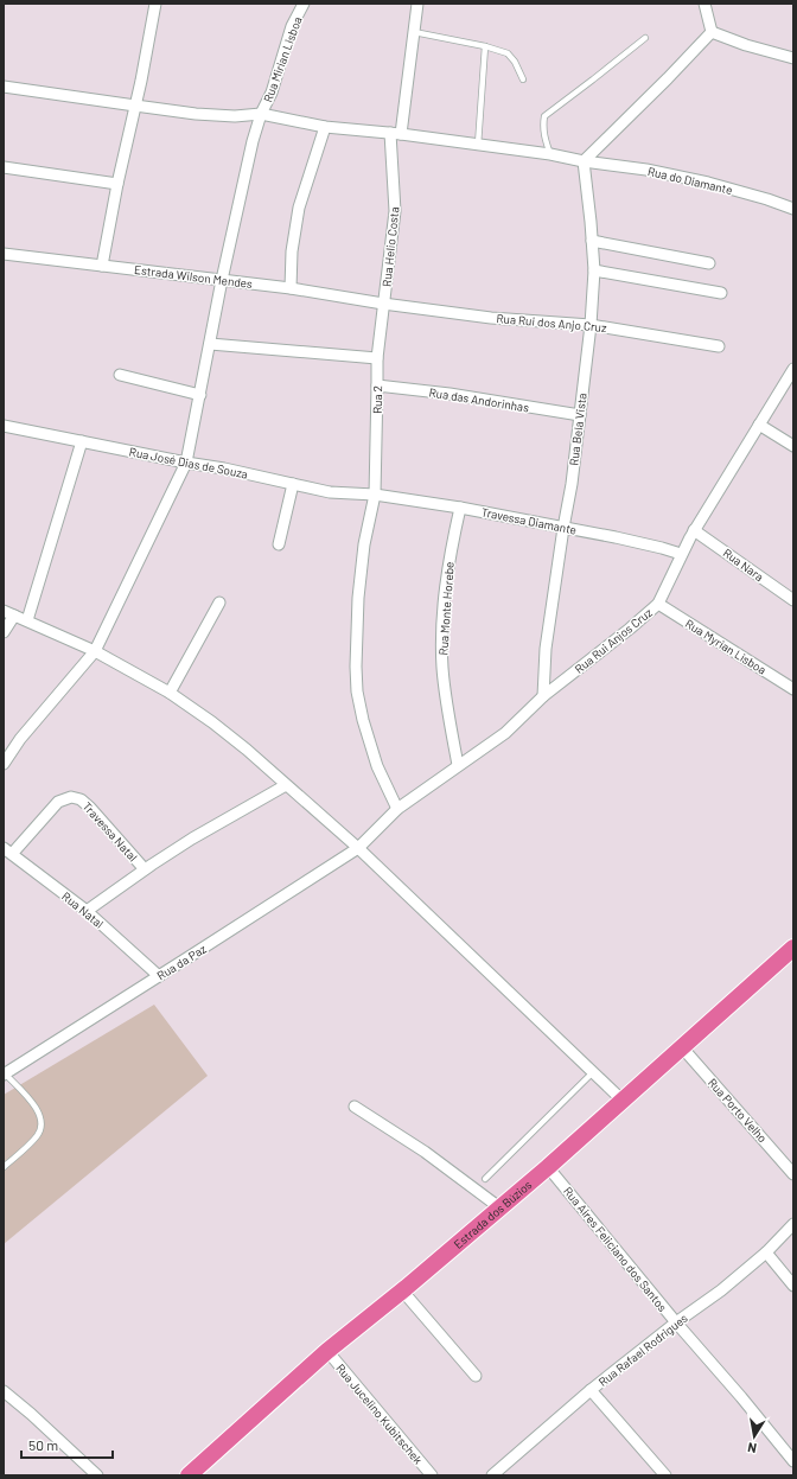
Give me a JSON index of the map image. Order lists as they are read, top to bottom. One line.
{"streets":{"main road":["Estrada dos Búzios"],"street":["Rua Mirian Lisboa","Rua do Diamante","Rua Helio Costa","Estrada Wilson Mendes","Rua Rui dos Anjo Cruz","Rua 2","Rua das Andorinhas","Rua Bela Vista","Rua José Dias de Souza","Travessa Diamante","Rua Nara","Rua Monte Horebe","Rua Rui Anjos Cruz","Rua Myrian Lisboa","Travessa Natal","Rua Natal","Rua da Paz","Rua Porto Velho","Rua Aires Feliciano dos Santos","Rua Rafael Rodrigues","Rua Jucelino Kubitschek"]},"crossings":[["Rua Mirian Lisboa","Estrada Wilson Mendes"],["Rua Mirian Lisboa","Rua José Dias de Souza"],["Rua do Diamante","Rua Helio Costa"],["Rua do Diamante","Rua Bela Vista"],["Rua Helio Costa","Estrada Wilson Mendes"],["Rua Helio Costa","Rua Rui dos Anjo Cruz"],["Rua Helio Costa","Rua 2"],["Estrada Wilson Mendes","Rua Rui dos Anjo Cruz"],["Estrada Wilson Mendes","Rua 2"],["Rua Rui dos Anjo Cruz","Rua 2"],["Rua Rui dos Anjo Cruz","Rua Bela Vista"],["Rua 2","Rua das Andorinhas"],["Rua 2","Rua José Dias de Souza"],["Rua 2","Travessa Diamante"],["Rua 2","Rua Rui Anjos Cruz"],["Rua das Andorinhas","Rua Bela Vista"],["Rua Bela Vista","Travessa Diamante"],["Rua Bela Vista","Rua Rui Anjos Cruz"],["Rua José Dias de Souza","Travessa Diamante"],["Travessa Diamante","Rua Monte Horebe"],["Travessa Diamante","Rua Rui Anjos Cruz"],["Rua Nara","Rua Rui Anjos Cruz"],["Rua Monte Horebe","Rua Rui Anjos Cruz"],["Rua Rui Anjos Cruz","Rua Myrian Lisboa"],["Rua Rui Anjos Cruz","Rua da Paz"],["Travessa Natal","Rua Natal"],["Rua Natal","Rua da Paz"],["Rua Porto Velho","Estrada dos Búzios"],["Estrada dos Búzios","Rua Aires Feliciano dos Santos"],["Estrada dos Búzios","Rua Jucelino Kubitschek"],["Rua Aires Feliciano dos Santos","Rua Rafael Rodrigues"]],"scale_bar":"50 m","north":"bottom"}
